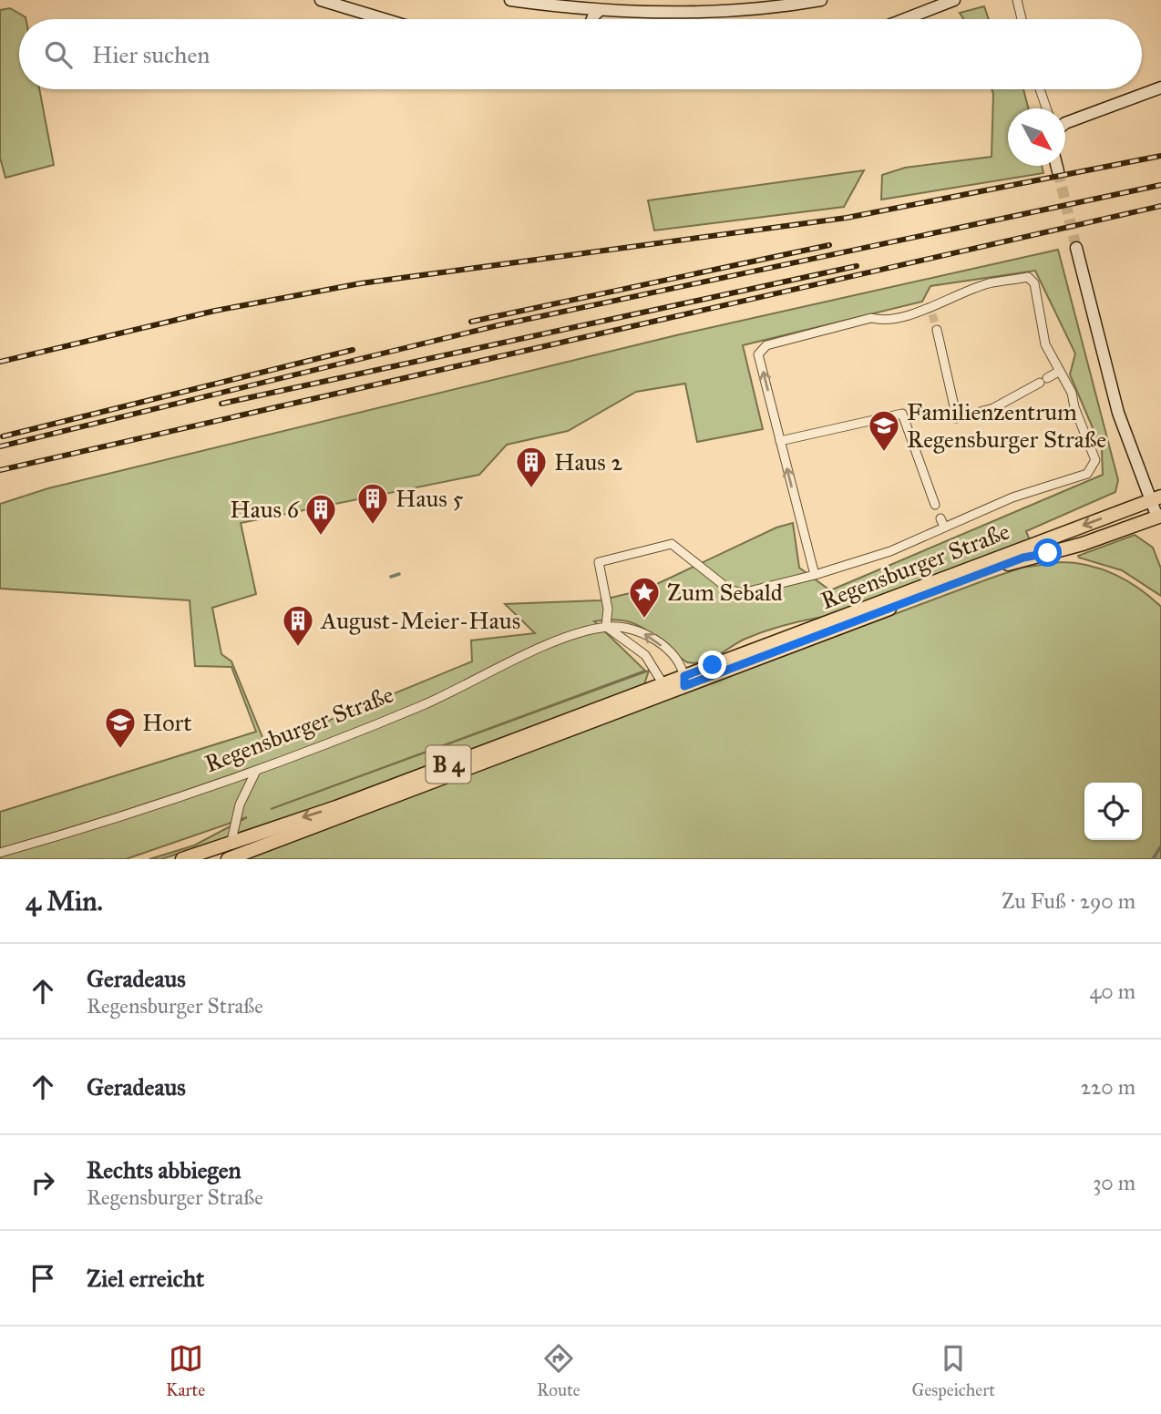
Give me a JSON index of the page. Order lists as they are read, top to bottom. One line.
{"streets":{"main road":["Regensburger Straße","B 4"]},"crossings":[["Regensburger Straße","B 4"]],"places":{"school or university":["Familienzentrum Regensburger Straße","Hort"],"building":["Haus 2","Haus 5","Haus 6","August-Meier-Haus"],"place":["Zum Sebald"]},"north":"bottom right","page":{"search":"Hier suchen","heading":["4 Min.","Zu Fuß · 290 m"],"list":[["Geradeaus","Regensburger Straße","40 m"],["Geradeaus","220 m"],["Rechts abbiegen","Regensburger Straße","30 m"],"Ziel erreicht"],"nav":["Karte","Route","Gespeichert"]}}
